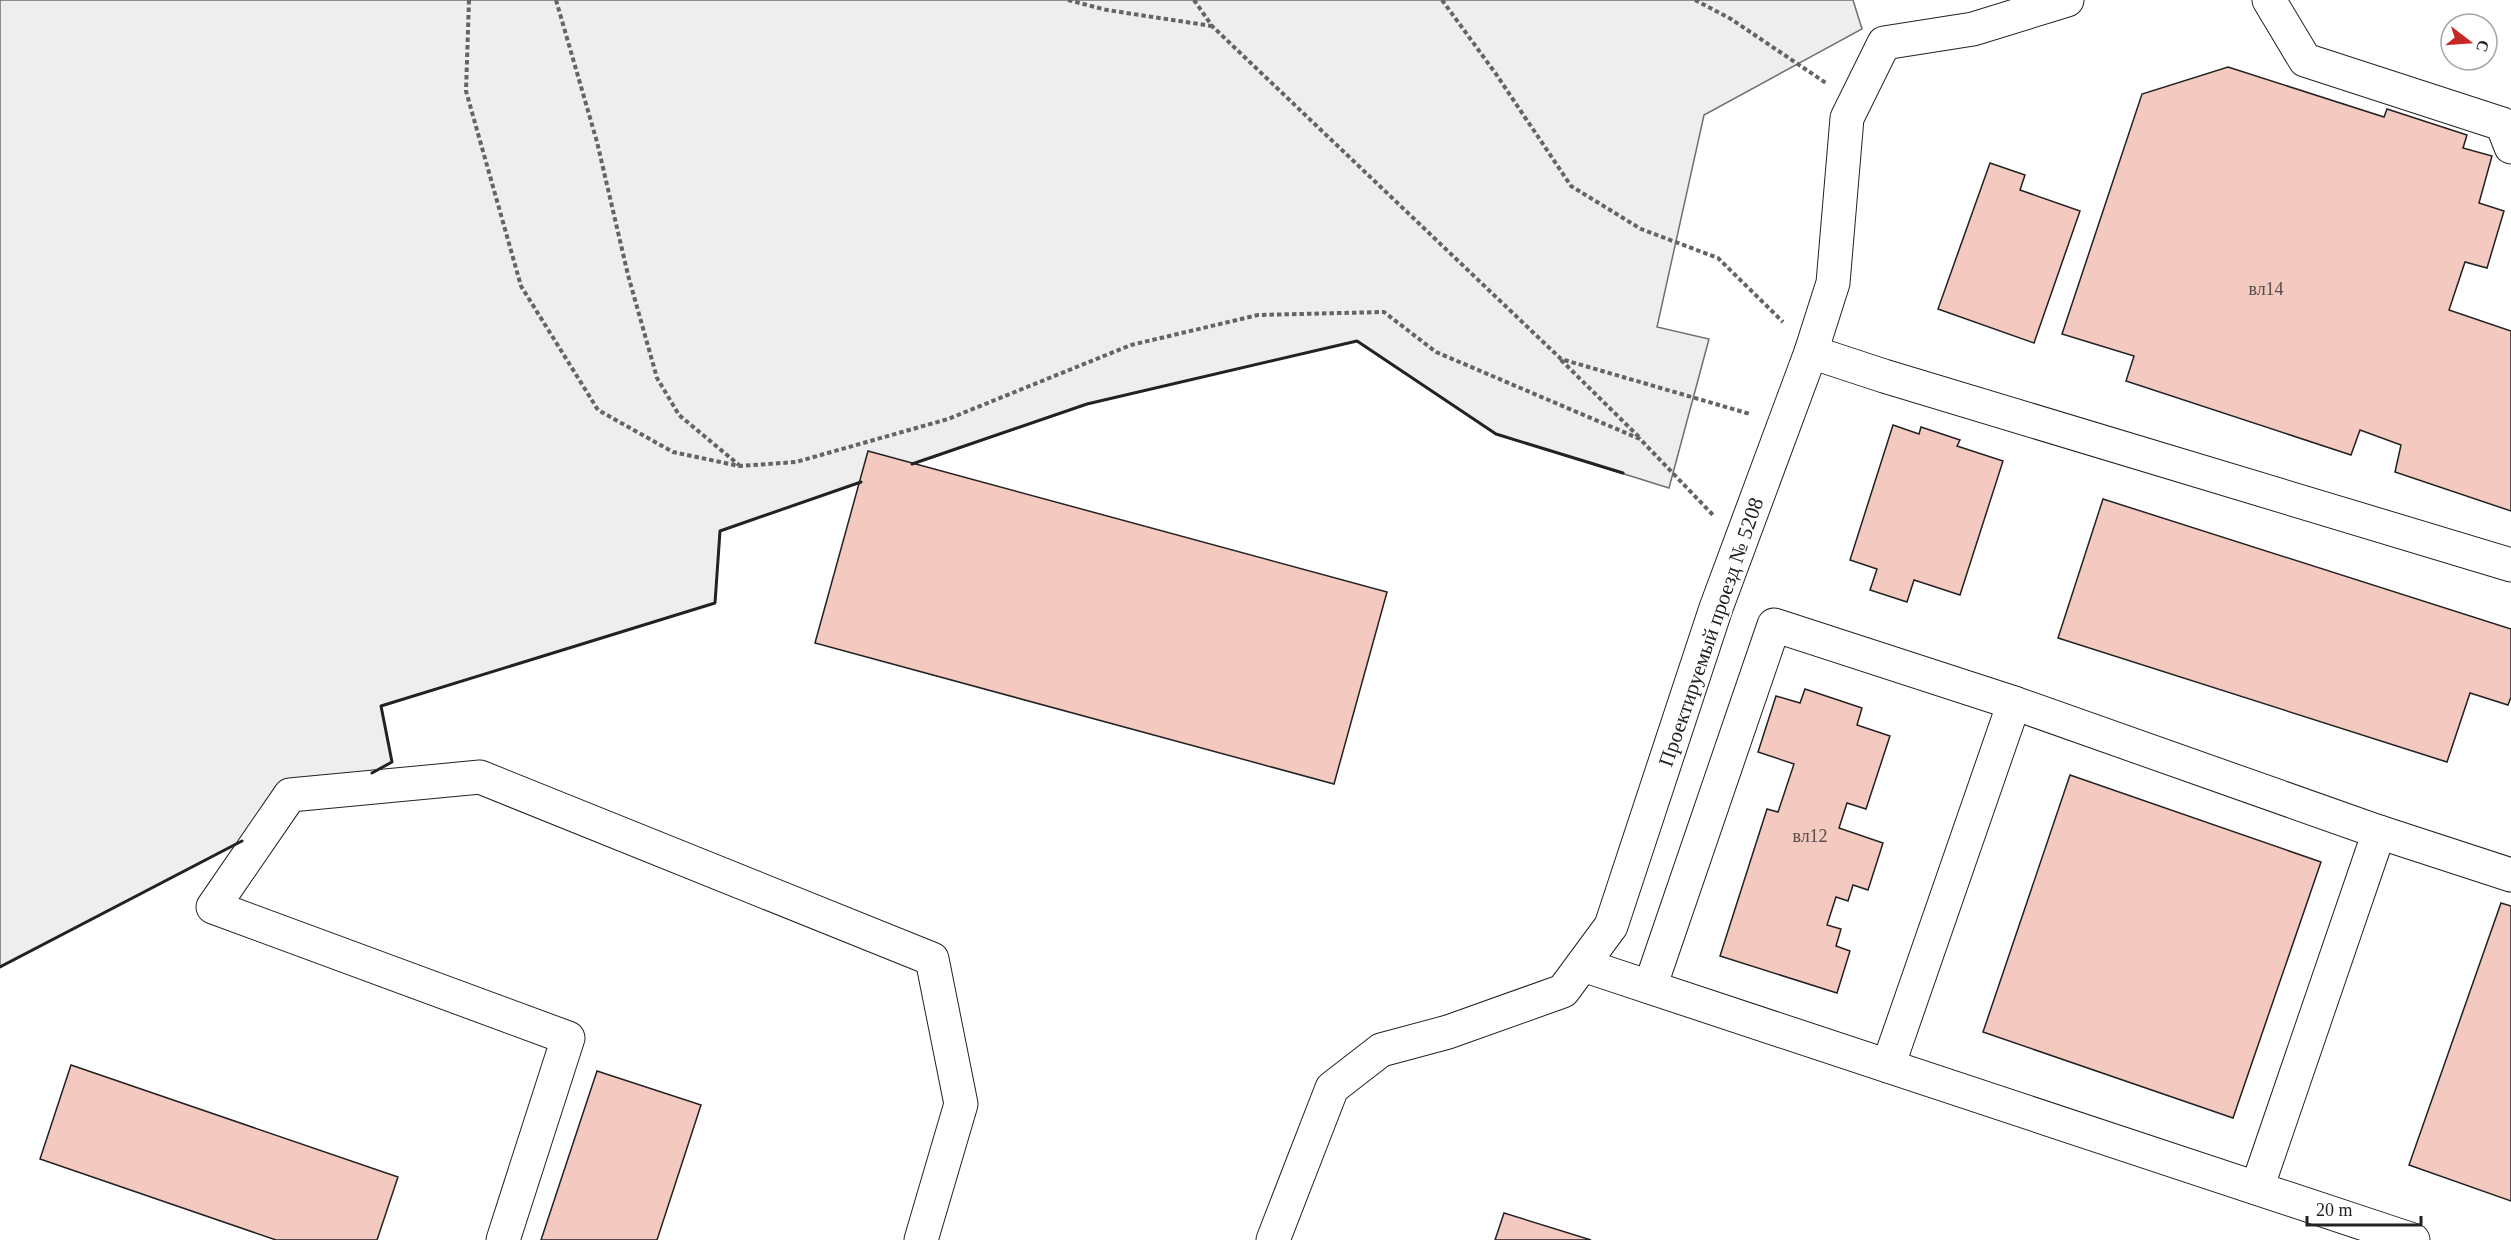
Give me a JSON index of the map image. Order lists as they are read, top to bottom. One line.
{"streets":{"street":["Проектируемый проезд № 5208"]},"house_numbers":["вл14","вл12"],"scale_bar":"20 m","north":"right"}
